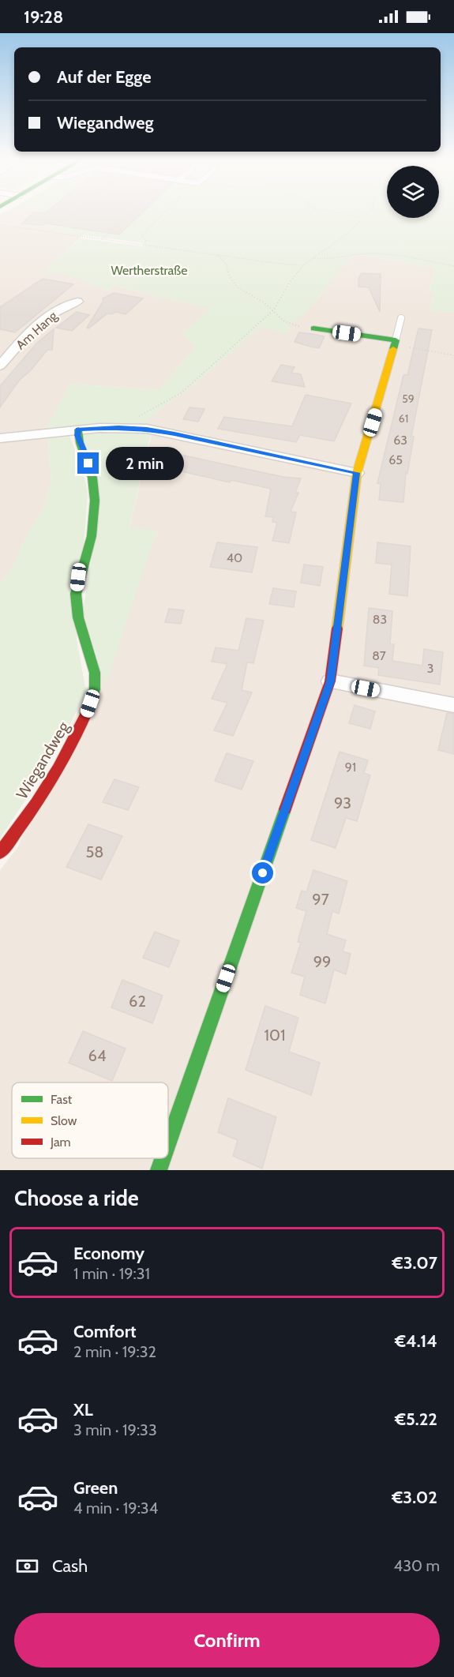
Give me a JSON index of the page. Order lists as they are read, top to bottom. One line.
{"streets":{"street":["Am Hang","Wiegandweg"]},"parks":["Wertherstraße"],"house_numbers":["59","61","63","65","40","83","87","3","91","93","58","97","99","62","101","64"],"legend":["Fast","Slow","Jam"],"page":{"status":"19:28","banner":["Auf der Egge","Wiegandweg"],"bubble":"2 min","heading":"Choose a ride","list":[{"name":"Economy","note":"1 min · 19:31","value":"€3.07"},{"name":"Comfort","note":"2 min · 19:32","value":"€4.14"},{"name":"XL","note":"3 min · 19:33","value":"€5.22"},{"name":"Green","note":"4 min · 19:34","value":"€3.02"}],"pay":["Cash","430 m"],"buttons":"Confirm"}}
